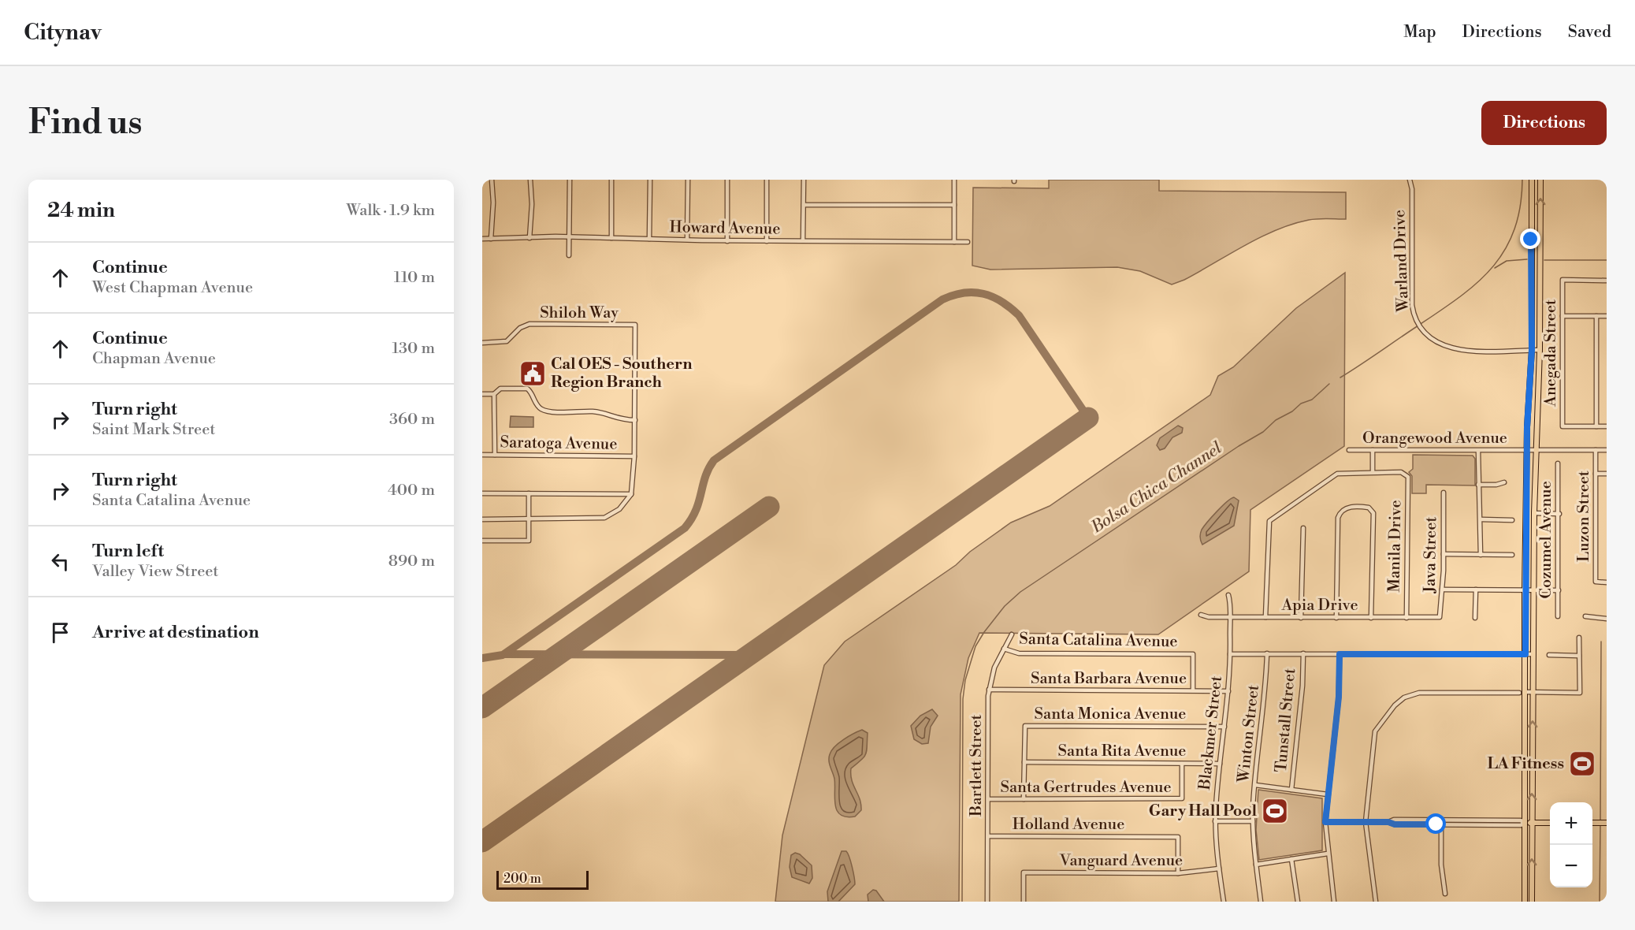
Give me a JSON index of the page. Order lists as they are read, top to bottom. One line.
{"streets":{"street":["Howard Avenue","Warland Drive","Shiloh Way","Anegada Street","Orangewood Avenue","Saratoga Avenue","Luzon Street","Cozumel Avenue","Manila Drive","Java Street","Apia Drive","Santa Catalina Avenue","Santa Barbara Avenue","Santa Monica Avenue","Tunstall Street","Blackmer Street","Winton Street","Santa Rita Avenue","Bartlett Street","Santa Gertrudes Avenue","Holland Avenue","Vanguard Avenue"]},"crossings":[["Shiloh Way","Saratoga Avenue"],["Orangewood Avenue","Luzon Street"],["Manila Drive","Apia Drive"],["Java Street","Apia Drive"],["Apia Drive","Blackmer Street"],["Santa Catalina Avenue","Santa Barbara Avenue"],["Santa Catalina Avenue","Bartlett Street"],["Santa Barbara Avenue","Blackmer Street"],["Santa Barbara Avenue","Bartlett Street"],["Santa Monica Avenue","Blackmer Street"],["Santa Monica Avenue","Santa Rita Avenue"],["Blackmer Street","Santa Rita Avenue"],["Blackmer Street","Vanguard Avenue"],["Santa Rita Avenue","Santa Gertrudes Avenue"],["Bartlett Street","Santa Gertrudes Avenue"],["Bartlett Street","Holland Avenue"],["Holland Avenue","Vanguard Avenue"]],"water":["Bolsa Chica Channel"],"places":{"public building":["Cal OES - Southern Region Branch"],"sports":["LA Fitness","Gary Hall Pool"]},"scale_bar":"200 m","page":{"header":"Citynav","nav":["Map","Directions","Saved"],"buttons":"Directions","title":"Find us","heading":["24 min","Walk · 1.9 km"],"list":[["Continue","West Chapman Avenue","110 m"],["Continue","Chapman Avenue","130 m"],["Turn right","Saint Mark Street","360 m"],["Turn right","Santa Catalina Avenue","400 m"],["Turn left","Valley View Street","890 m"],"Arrive at destination"],"map_buttons":["+","−"],"scale":"200 m"}}
